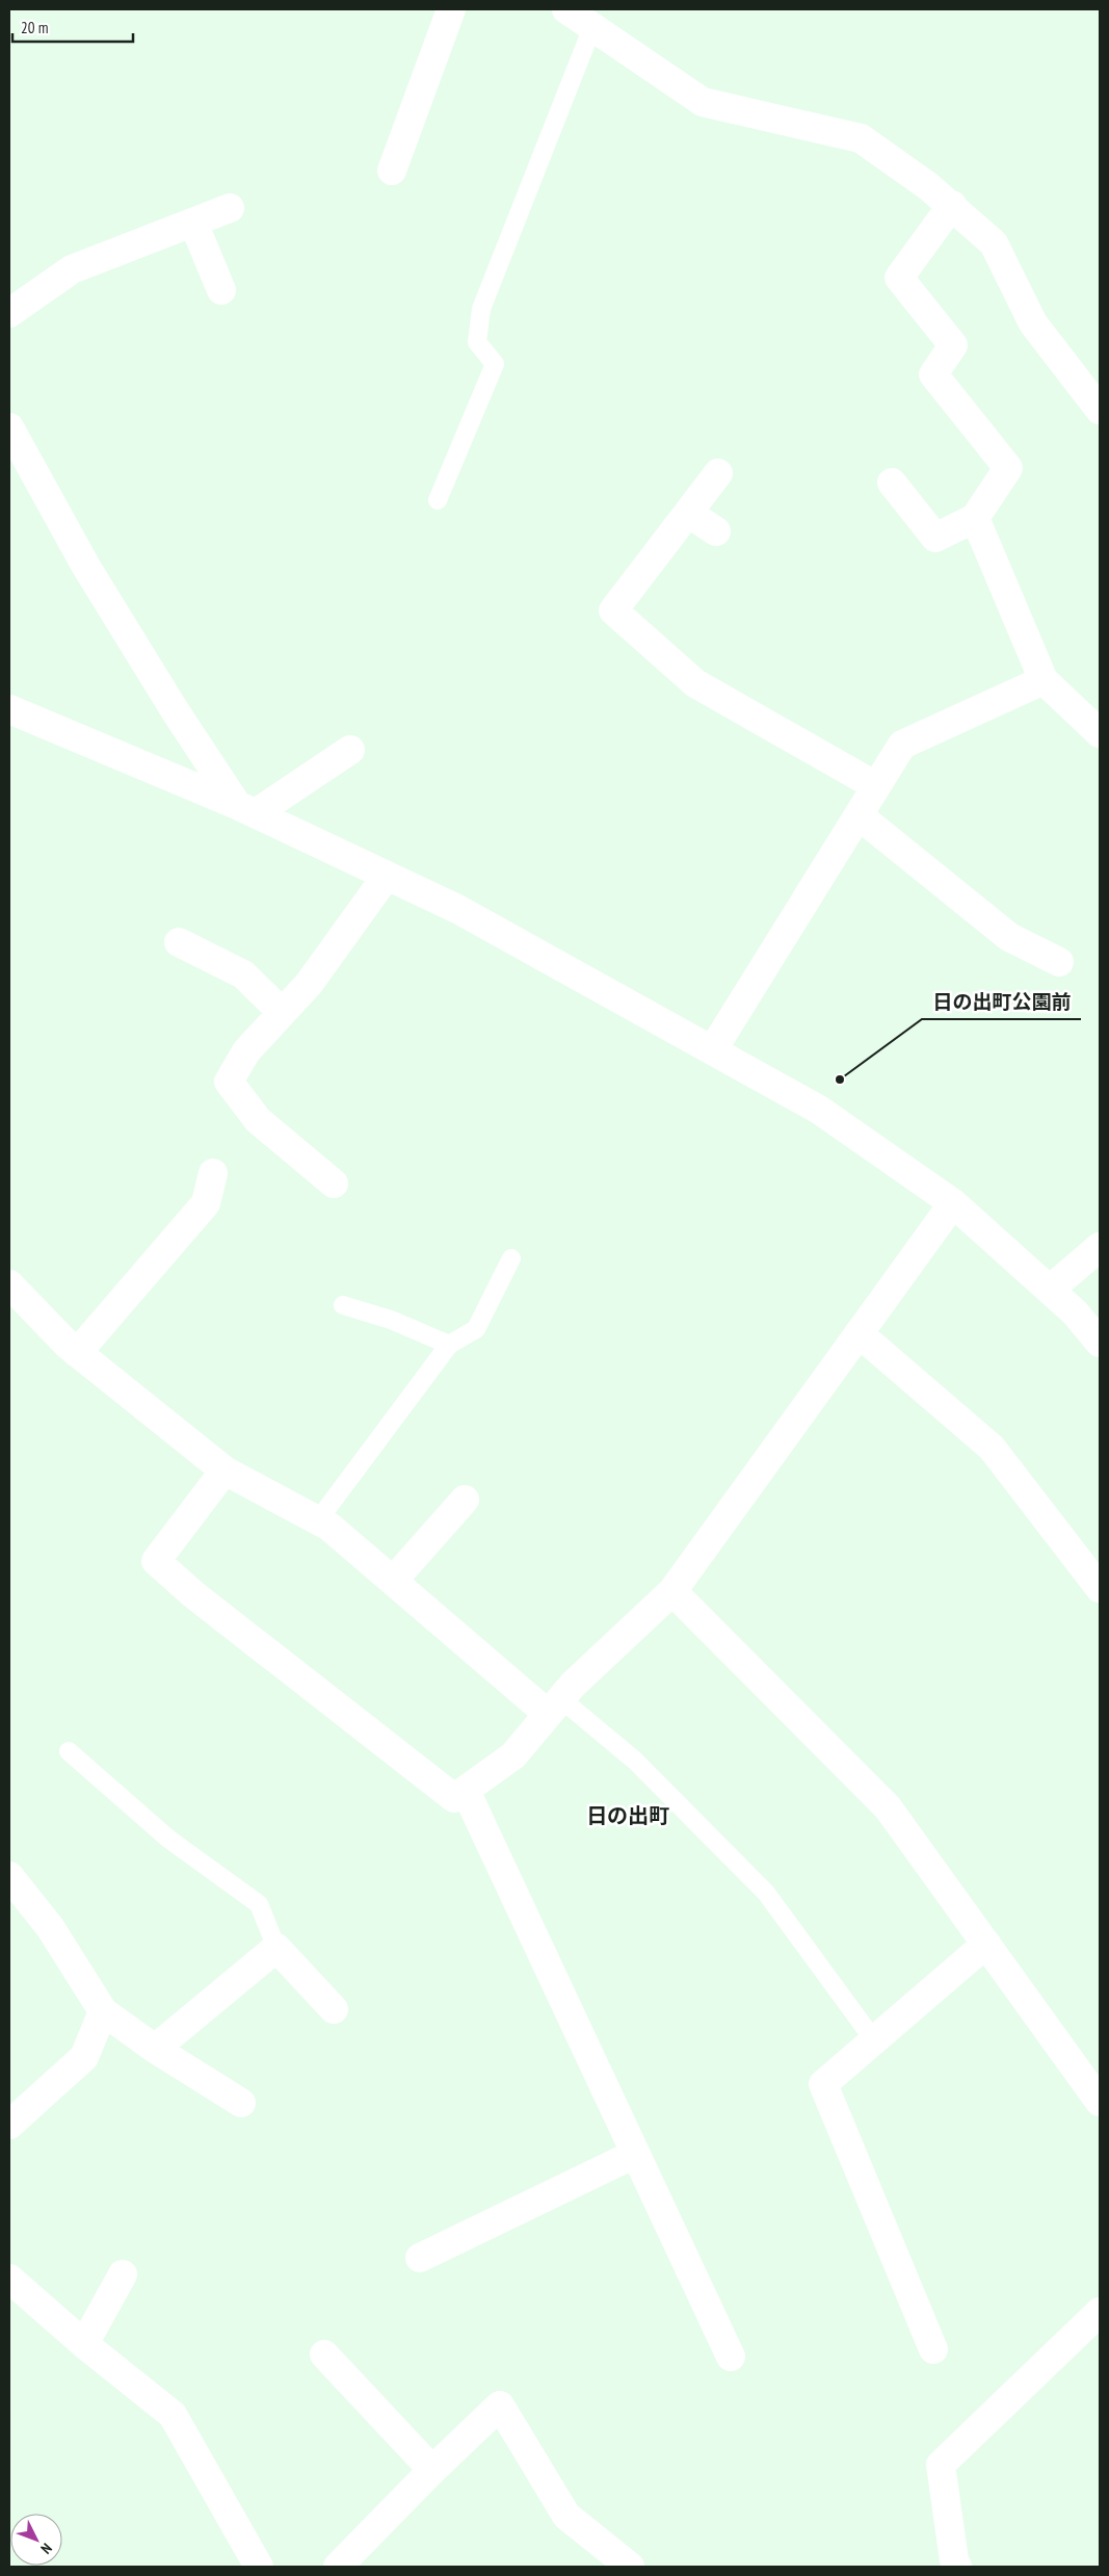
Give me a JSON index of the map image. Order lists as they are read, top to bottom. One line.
{"districts":["日の出町"],"places":["日の出町公園前"],"scale_bar":"20 m","north":"bottom right"}
